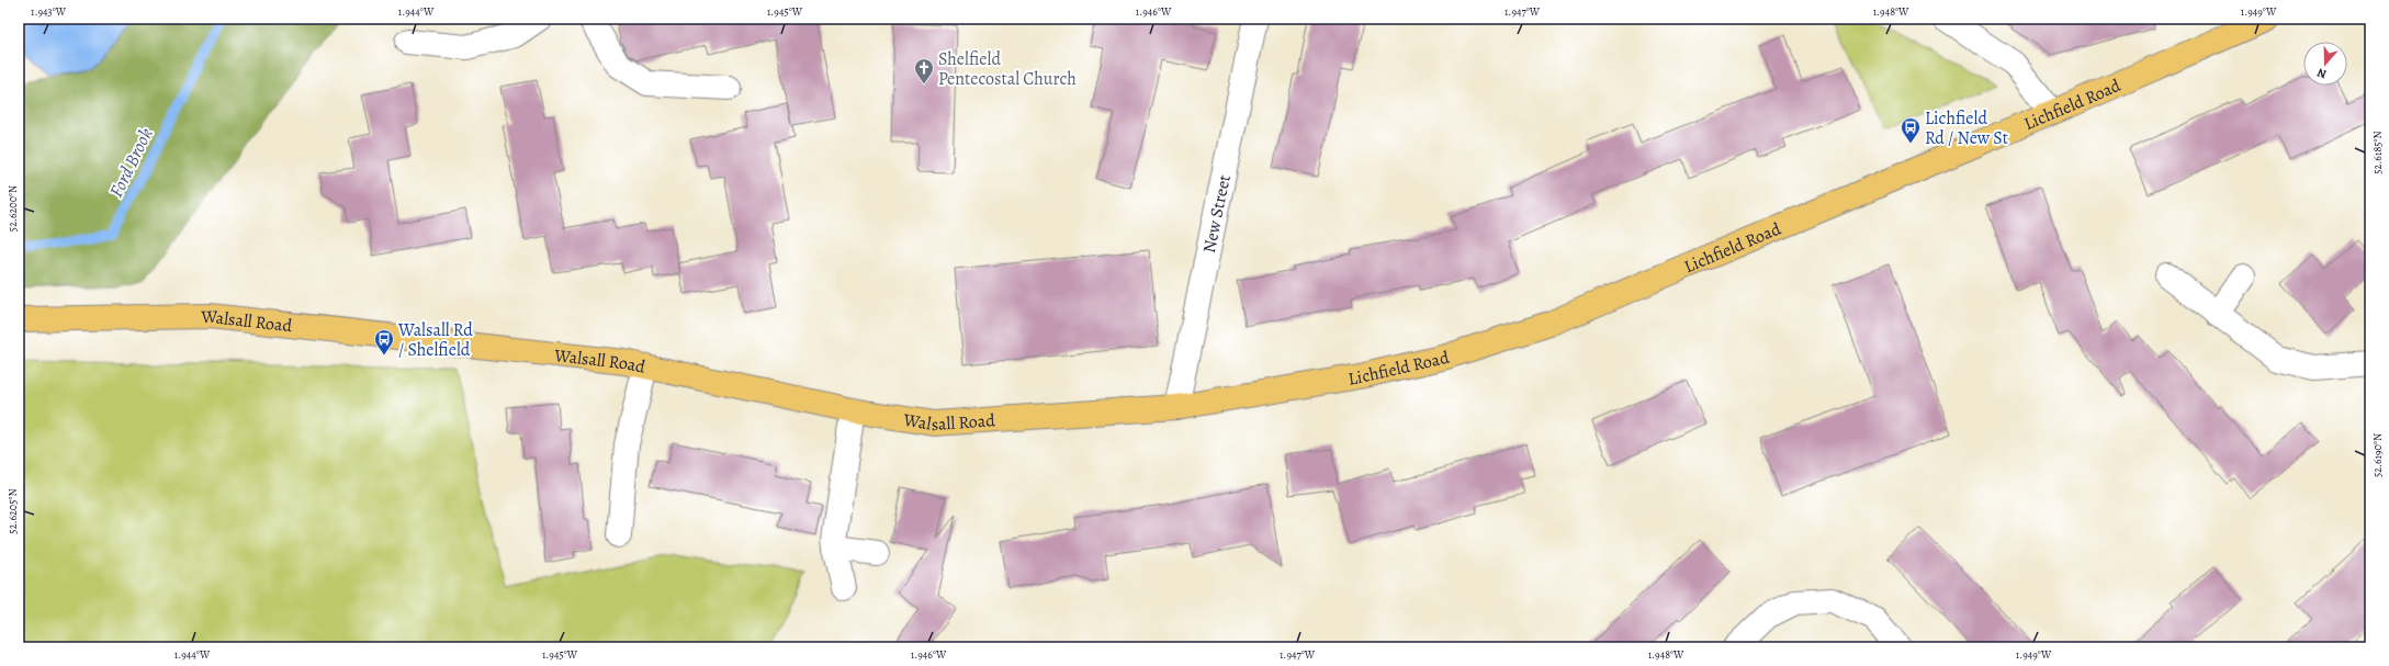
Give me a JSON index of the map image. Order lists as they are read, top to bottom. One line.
{"streets":{"highway":["Lichfield Road","Walsall Road"],"street":["New Street"]},"crossings":[["Lichfield Road","New Street"],["Lichfield Road","Walsall Road"],["New Street","Walsall Road"]],"water":["Ford Brook"],"places":{"church":["Shelfield Pentecostal Church"],"bus stop":["Lichfield Rd / New St","Walsall Rd / Shelfield"]},"north":"bottom","coordinates":["1.943°W","1.944°W","1.945°W","1.946°W","1.947°W","1.948°W","1.949°W","52.6185°N","52.6200°N","52.6190°N","52.6205°N"]}
